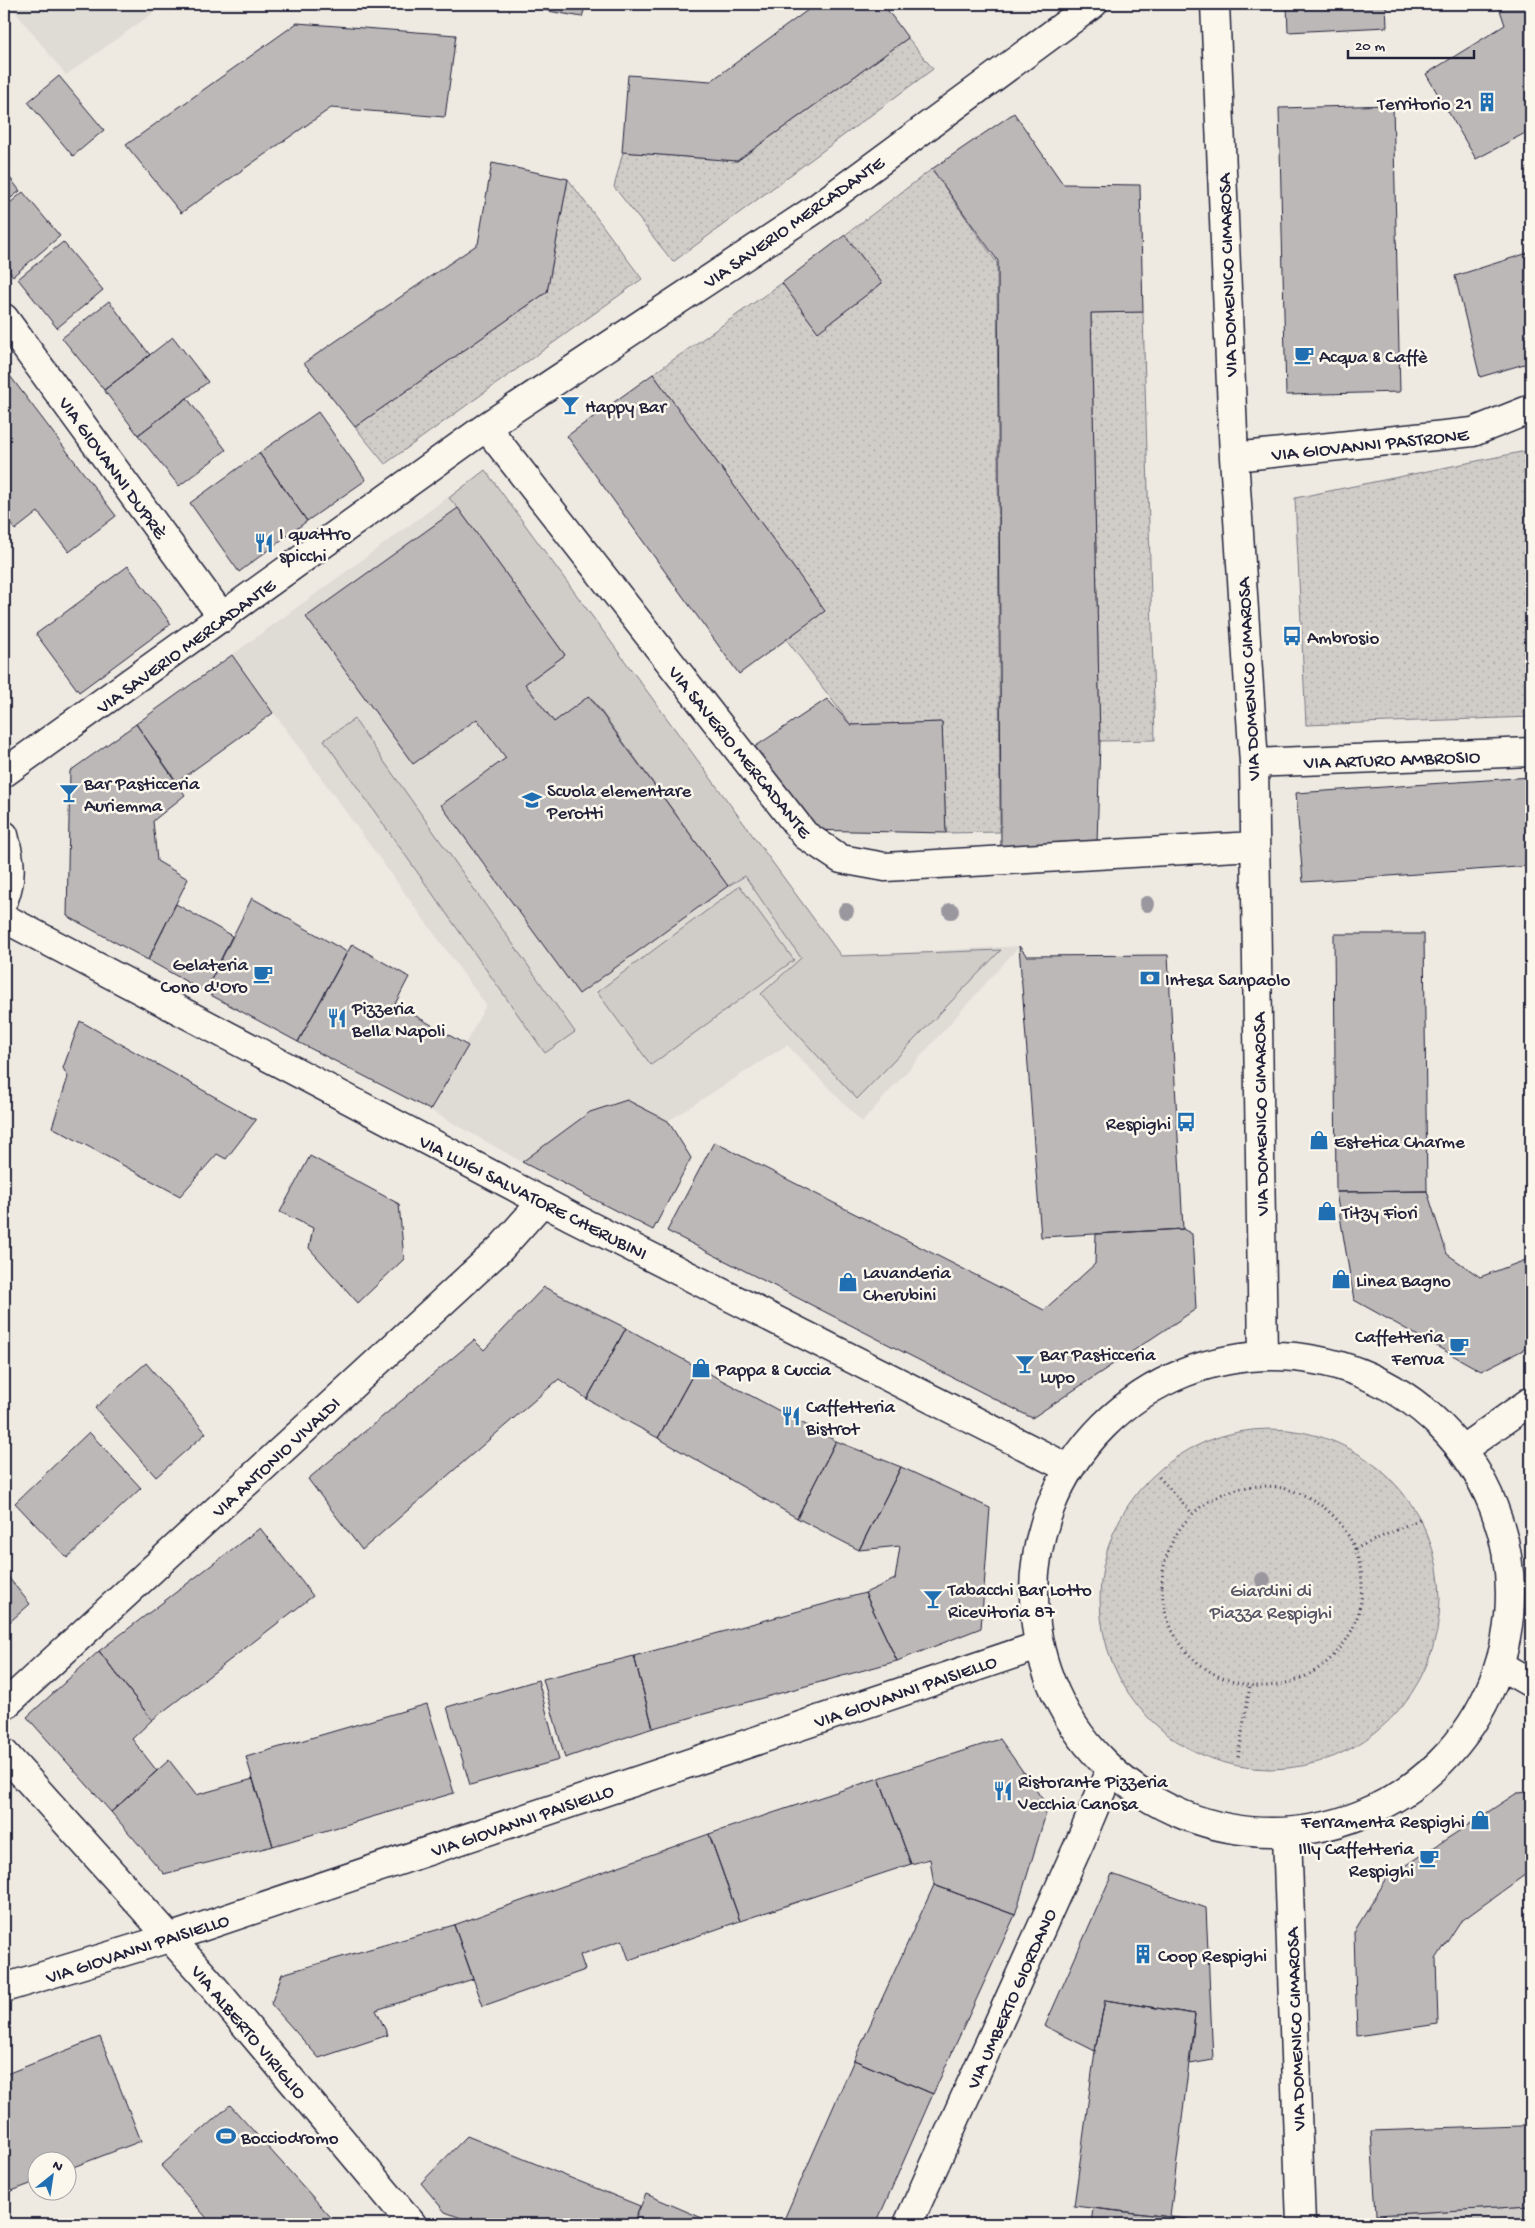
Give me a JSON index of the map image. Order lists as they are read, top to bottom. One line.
{"streets":{"street":["VIA SAVERIO MERCADANTE","VIA DOMENICO CIMAROSA","VIA GIOVANNI PASTRONE","VIA GIOVANNI DUPRÈ","VIA ARTURO AMBROSIO","VIA LUIGI SALVATORE CHERUBINI","VIA ANTONIO VIVALDI","VIA GIOVANNI PAISIELLO","VIA UMBERTO GIORDANO","VIA ALBERTO VIRIGLIO"]},"crossings":[["VIA SAVERIO MERCADANTE","VIA DOMENICO CIMAROSA"],["VIA SAVERIO MERCADANTE","VIA GIOVANNI DUPRÈ"],["VIA DOMENICO CIMAROSA","VIA GIOVANNI PASTRONE"],["VIA DOMENICO CIMAROSA","VIA ARTURO AMBROSIO"],["VIA LUIGI SALVATORE CHERUBINI","VIA ANTONIO VIVALDI"],["VIA GIOVANNI PAISIELLO","VIA ALBERTO VIRIGLIO"]],"parks":["Giardini di Piazza Respighi"],"places":{"building":["Territorio 21","Coop Respighi"],"cafe":["Acqua & Caffè","Gelateria Cono d'Oro","Caffetteria Ferrua","Illy Caffetteria Respighi"],"bar":["Happy Bar","Bar Pasticceria Auriemma","Bar Pasticceria Lupo","Tabacchi Bar Lotto Ricevitoria 87"],"restaurant":["I quattro spicchi","Pizzeria Bella Napoli","Caffetteria Bistrot","Ristorante Pizzeria Vecchia Canosa"],"bus stop":["Ambrosio","Respighi"],"school or university":["Scuola elementare Perotti"],"bank":["Intesa Sanpaolo"],"shop":["Estetica Charme","Titzy Fiori","Linea Bagno","Lavanderia Cherubini","Pappa & Cuccia","Ferramenta Respighi"],"sports":["Bocciodromo"]},"scale_bar":"20 m","north":"top right"}
